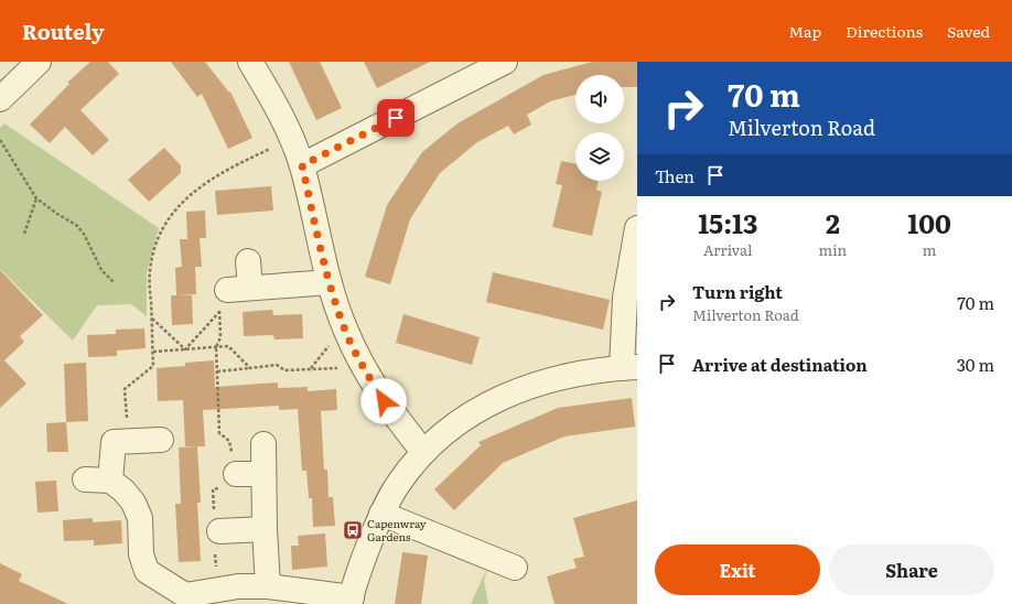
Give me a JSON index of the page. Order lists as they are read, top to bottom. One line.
{"places":{"bus stop":["Capenwray Gardens"]},"page":{"header":"Routely","nav":["Map","Directions","Saved"],"turn":["70 m","Milverton Road"],"then":"Then","eta":["15:13","Arrival","2","min","100","m"],"list":[{"name":"Turn right","note":"Milverton Road","value":"70 m"},{"name":"Arrive at destination","value":"30 m"}],"buttons":["Exit","Share"]}}
